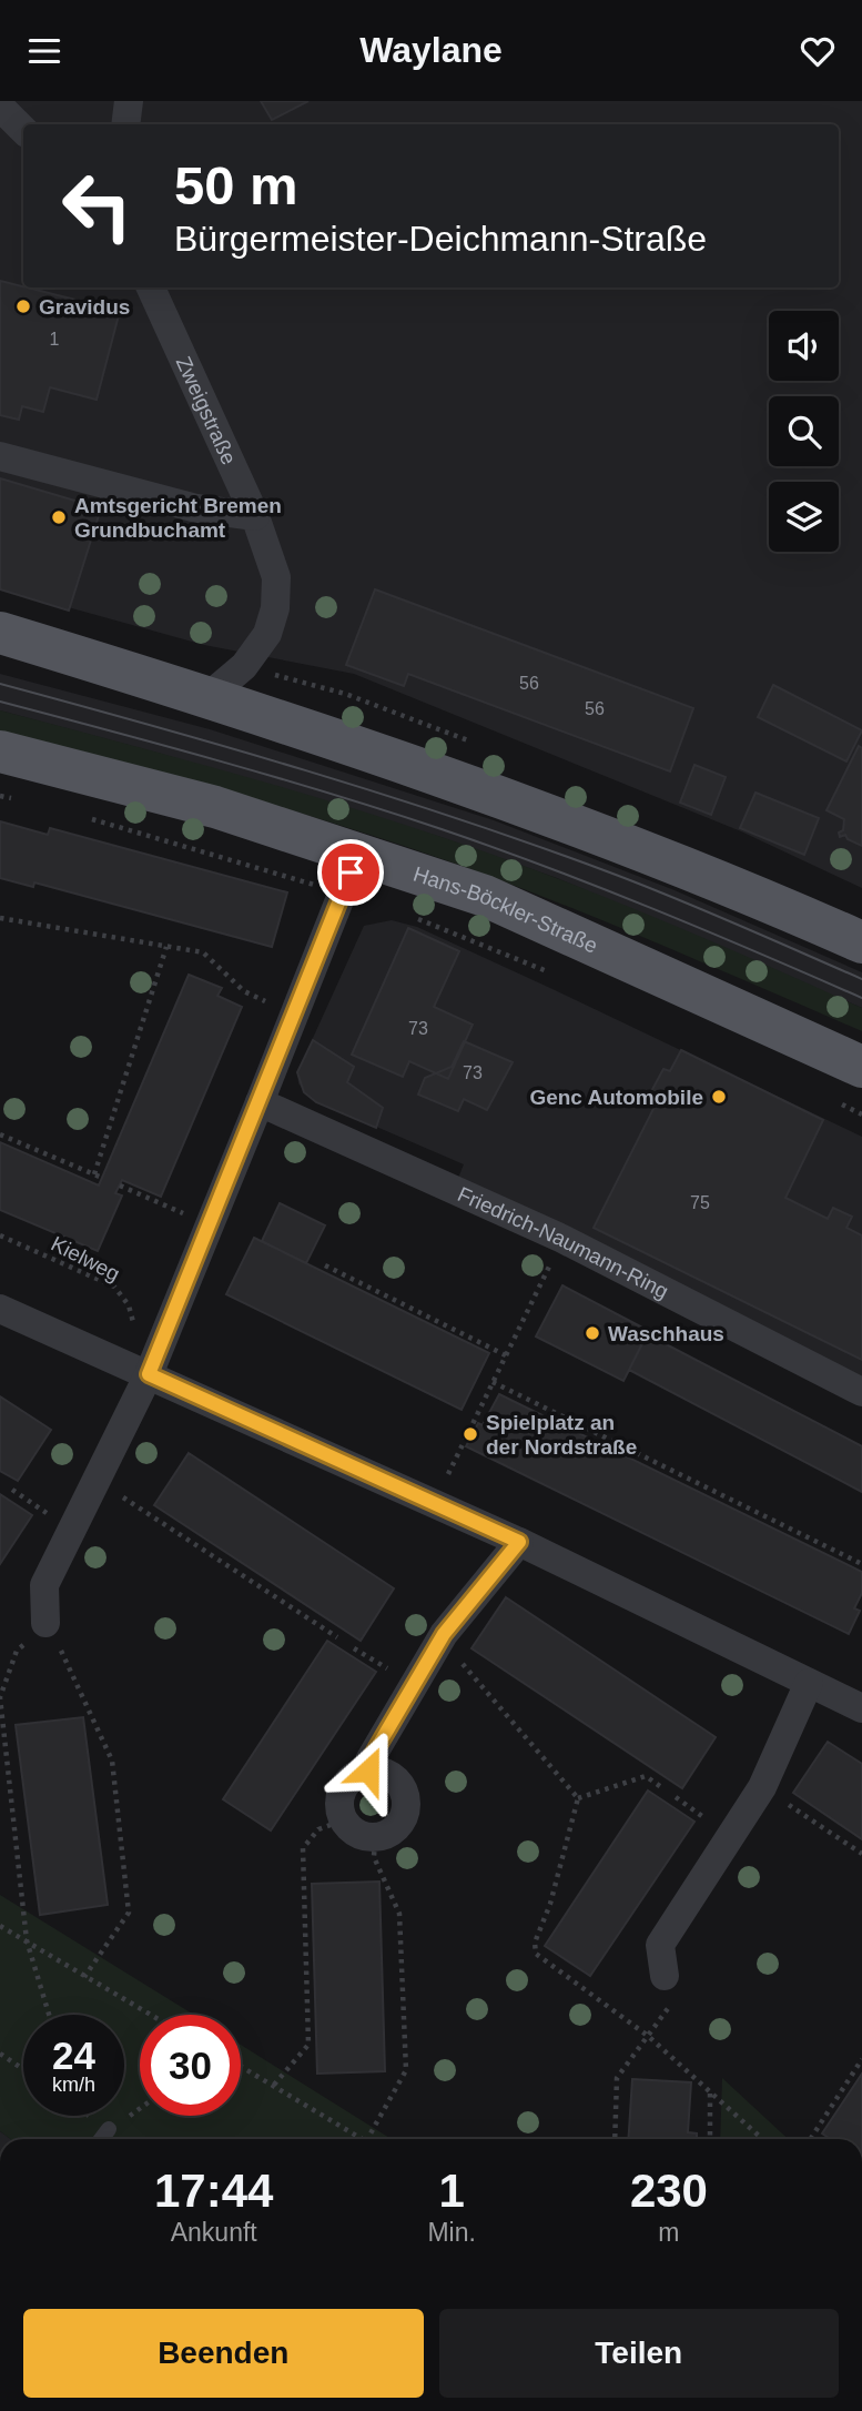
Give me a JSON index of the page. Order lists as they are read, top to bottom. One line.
{"streets":{"main road":["Hans-Böckler-Straße"],"street":["Zweigstraße","Friedrich-Naumann-Ring"],"path":["Kielweg"]},"places":["Gravidus","Amtsgericht Bremen Grundbuchamt","Genc Automobile","Waschhaus","Spielplatz an der Nordstraße"],"house_numbers":["1","56","56","73","73","75"],"page":{"header":"Waylane","turn":["50 m","Bürgermeister-Deichmann-Straße"],"speed":"24 km/h","limit":"30","eta":["17:44","Ankunft","1","Min.","230","m"],"buttons":["Beenden","Teilen"]}}
